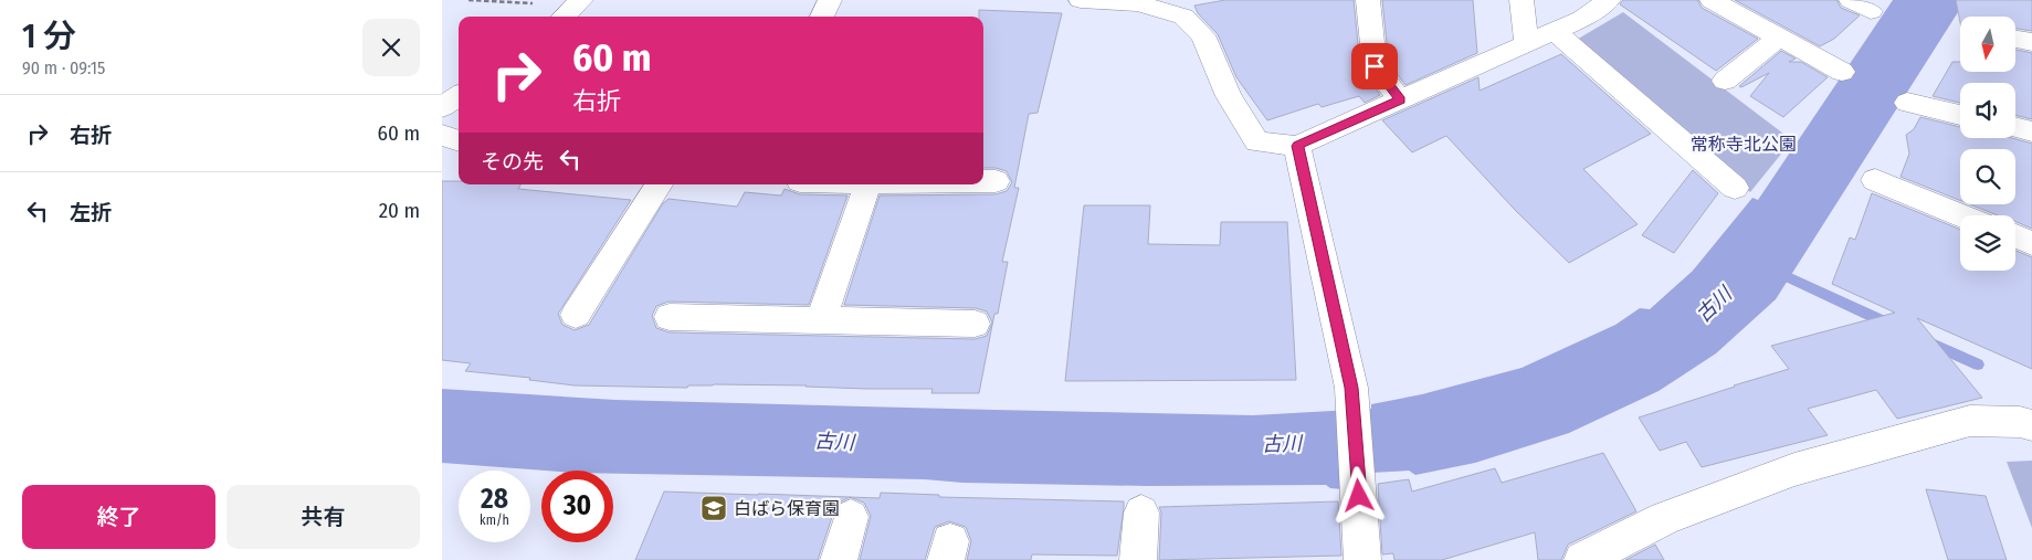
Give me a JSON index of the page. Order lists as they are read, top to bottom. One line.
{"water":["古川"],"parks":["常称寺北公園"],"places":{"school or university":["白ばら保育園"]},"north":"bottom","page":{"heading":["1 分","90 m · 09:15"],"turn":["60 m","右折"],"list":[{"name":"右折","value":"60 m"},{"name":"左折","value":"20 m"}],"then":"その先","speed":"28 km/h","limit":"30","buttons":["終了","共有"]}}
